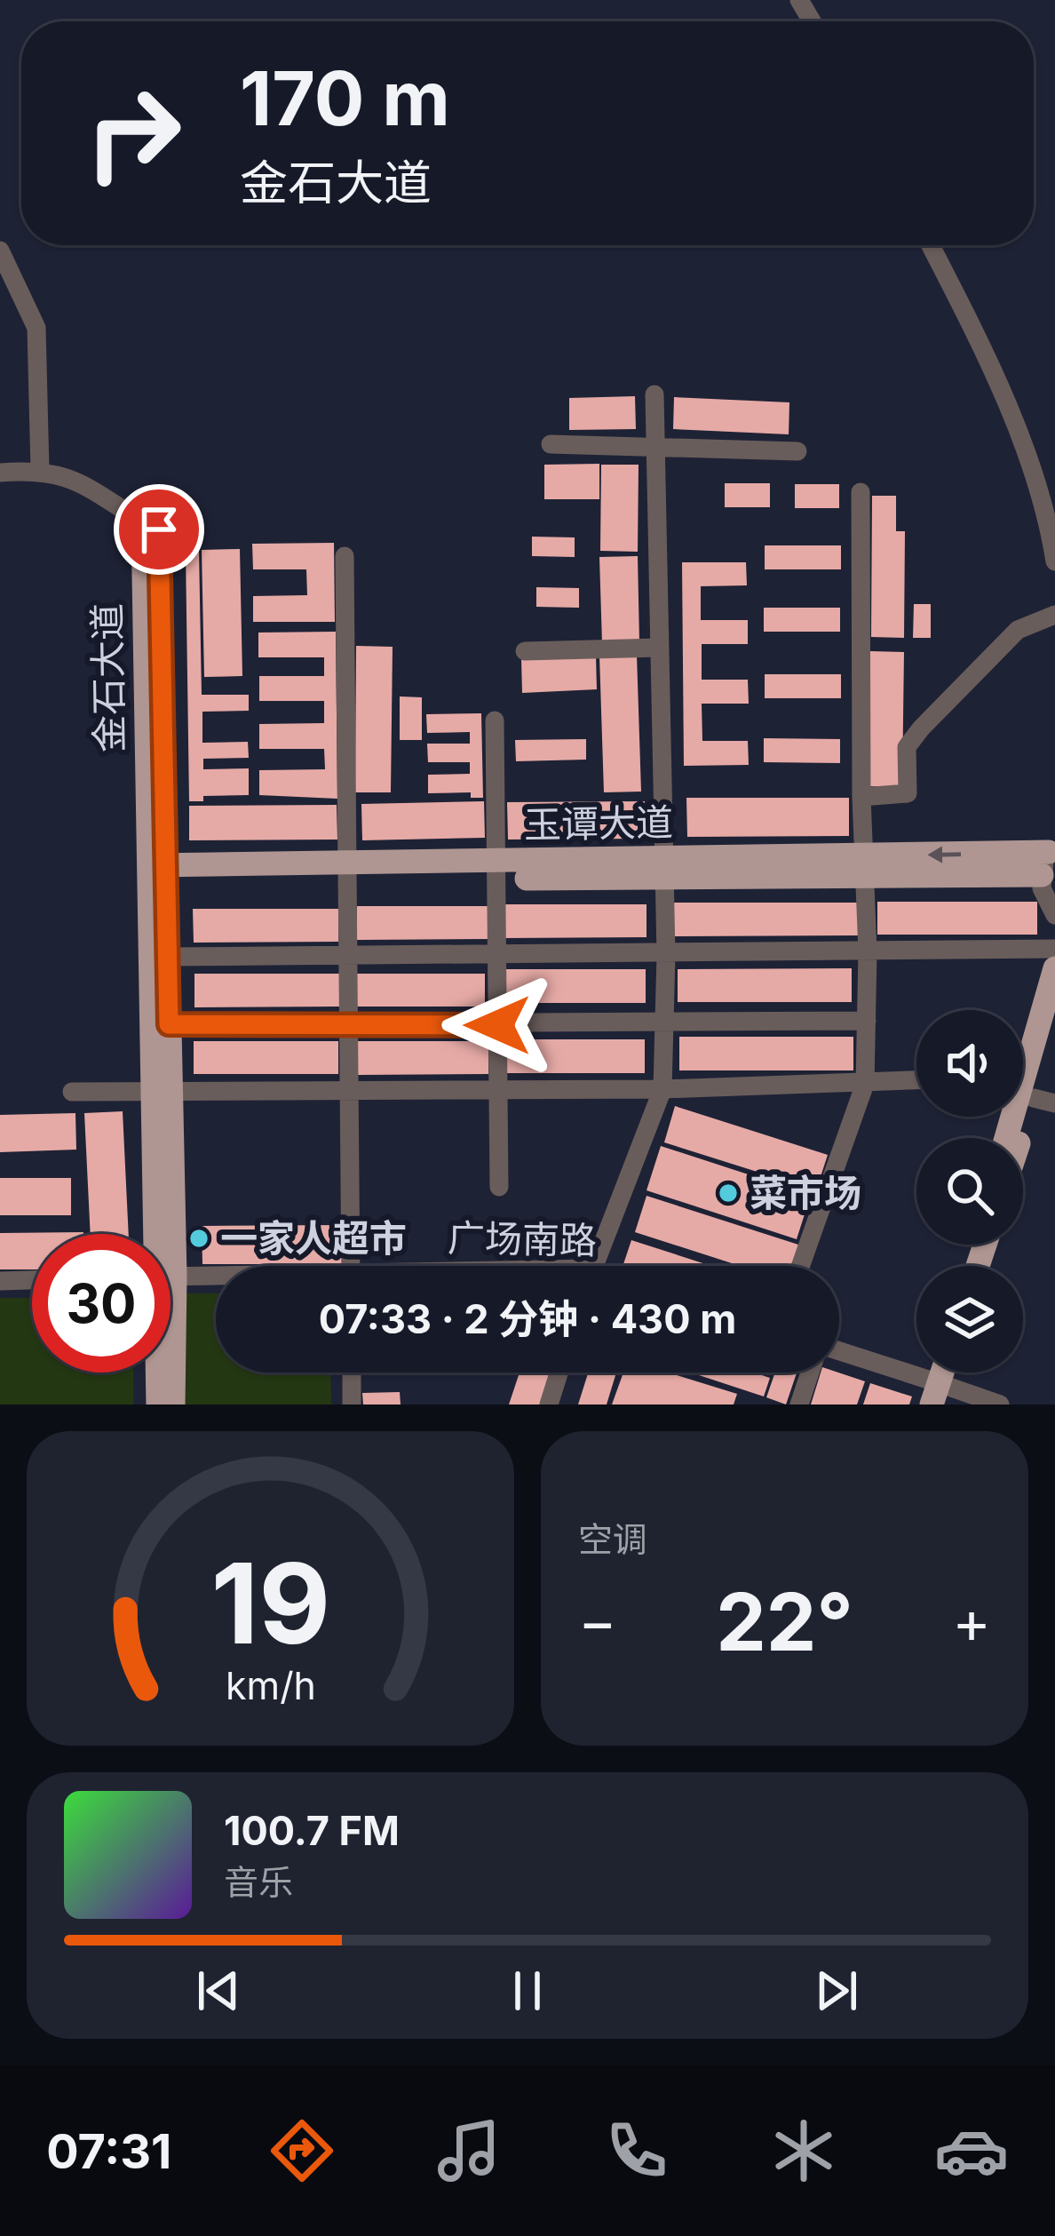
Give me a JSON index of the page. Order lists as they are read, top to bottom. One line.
{"streets":{"main road":["金石大道","玉谭大道"],"street":["广场南路"]},"crossings":[["金石大道","玉谭大道"]],"places":["菜市场","一家人超市"],"page":{"turn":["170 m","金石大道"],"limit":"30","trip":"07:33 · 2 分钟 · 430 m","tile":"空调","heat":["−","22°","+"],"song":["100.7 FM","音乐"],"tabs":"07:31","gauge":["19","km/h"]}}
